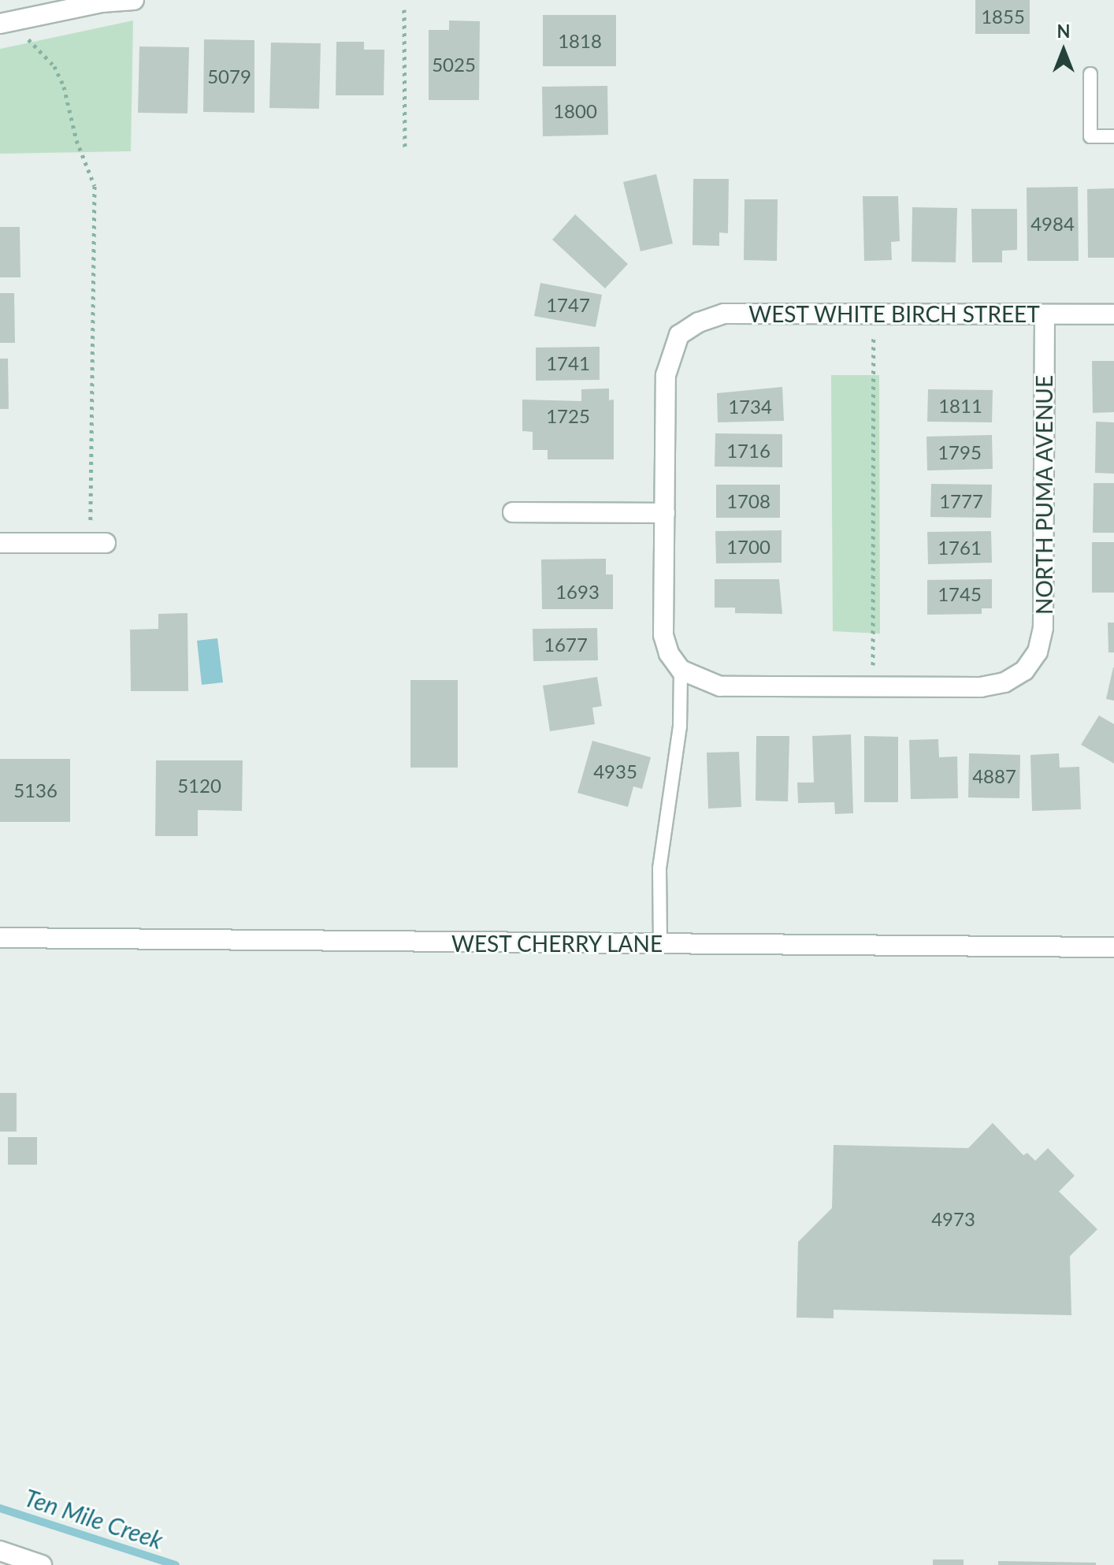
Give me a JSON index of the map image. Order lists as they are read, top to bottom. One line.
{"streets":{"street":["WEST WHITE BIRCH STREET","NORTH PUMA AVENUE","WEST CHERRY LANE"]},"crossings":[["WEST WHITE BIRCH STREET","NORTH PUMA AVENUE"]],"water":["Ten Mile Creek"],"house_numbers":["1855","1818","5025","5079","1800","4984","1747","1741","1811","1734","1725","1716","1795","1708","1777","1700","1761","1693","1745","1677","4935","4887","5120","5136","4973"],"north":"top"}
